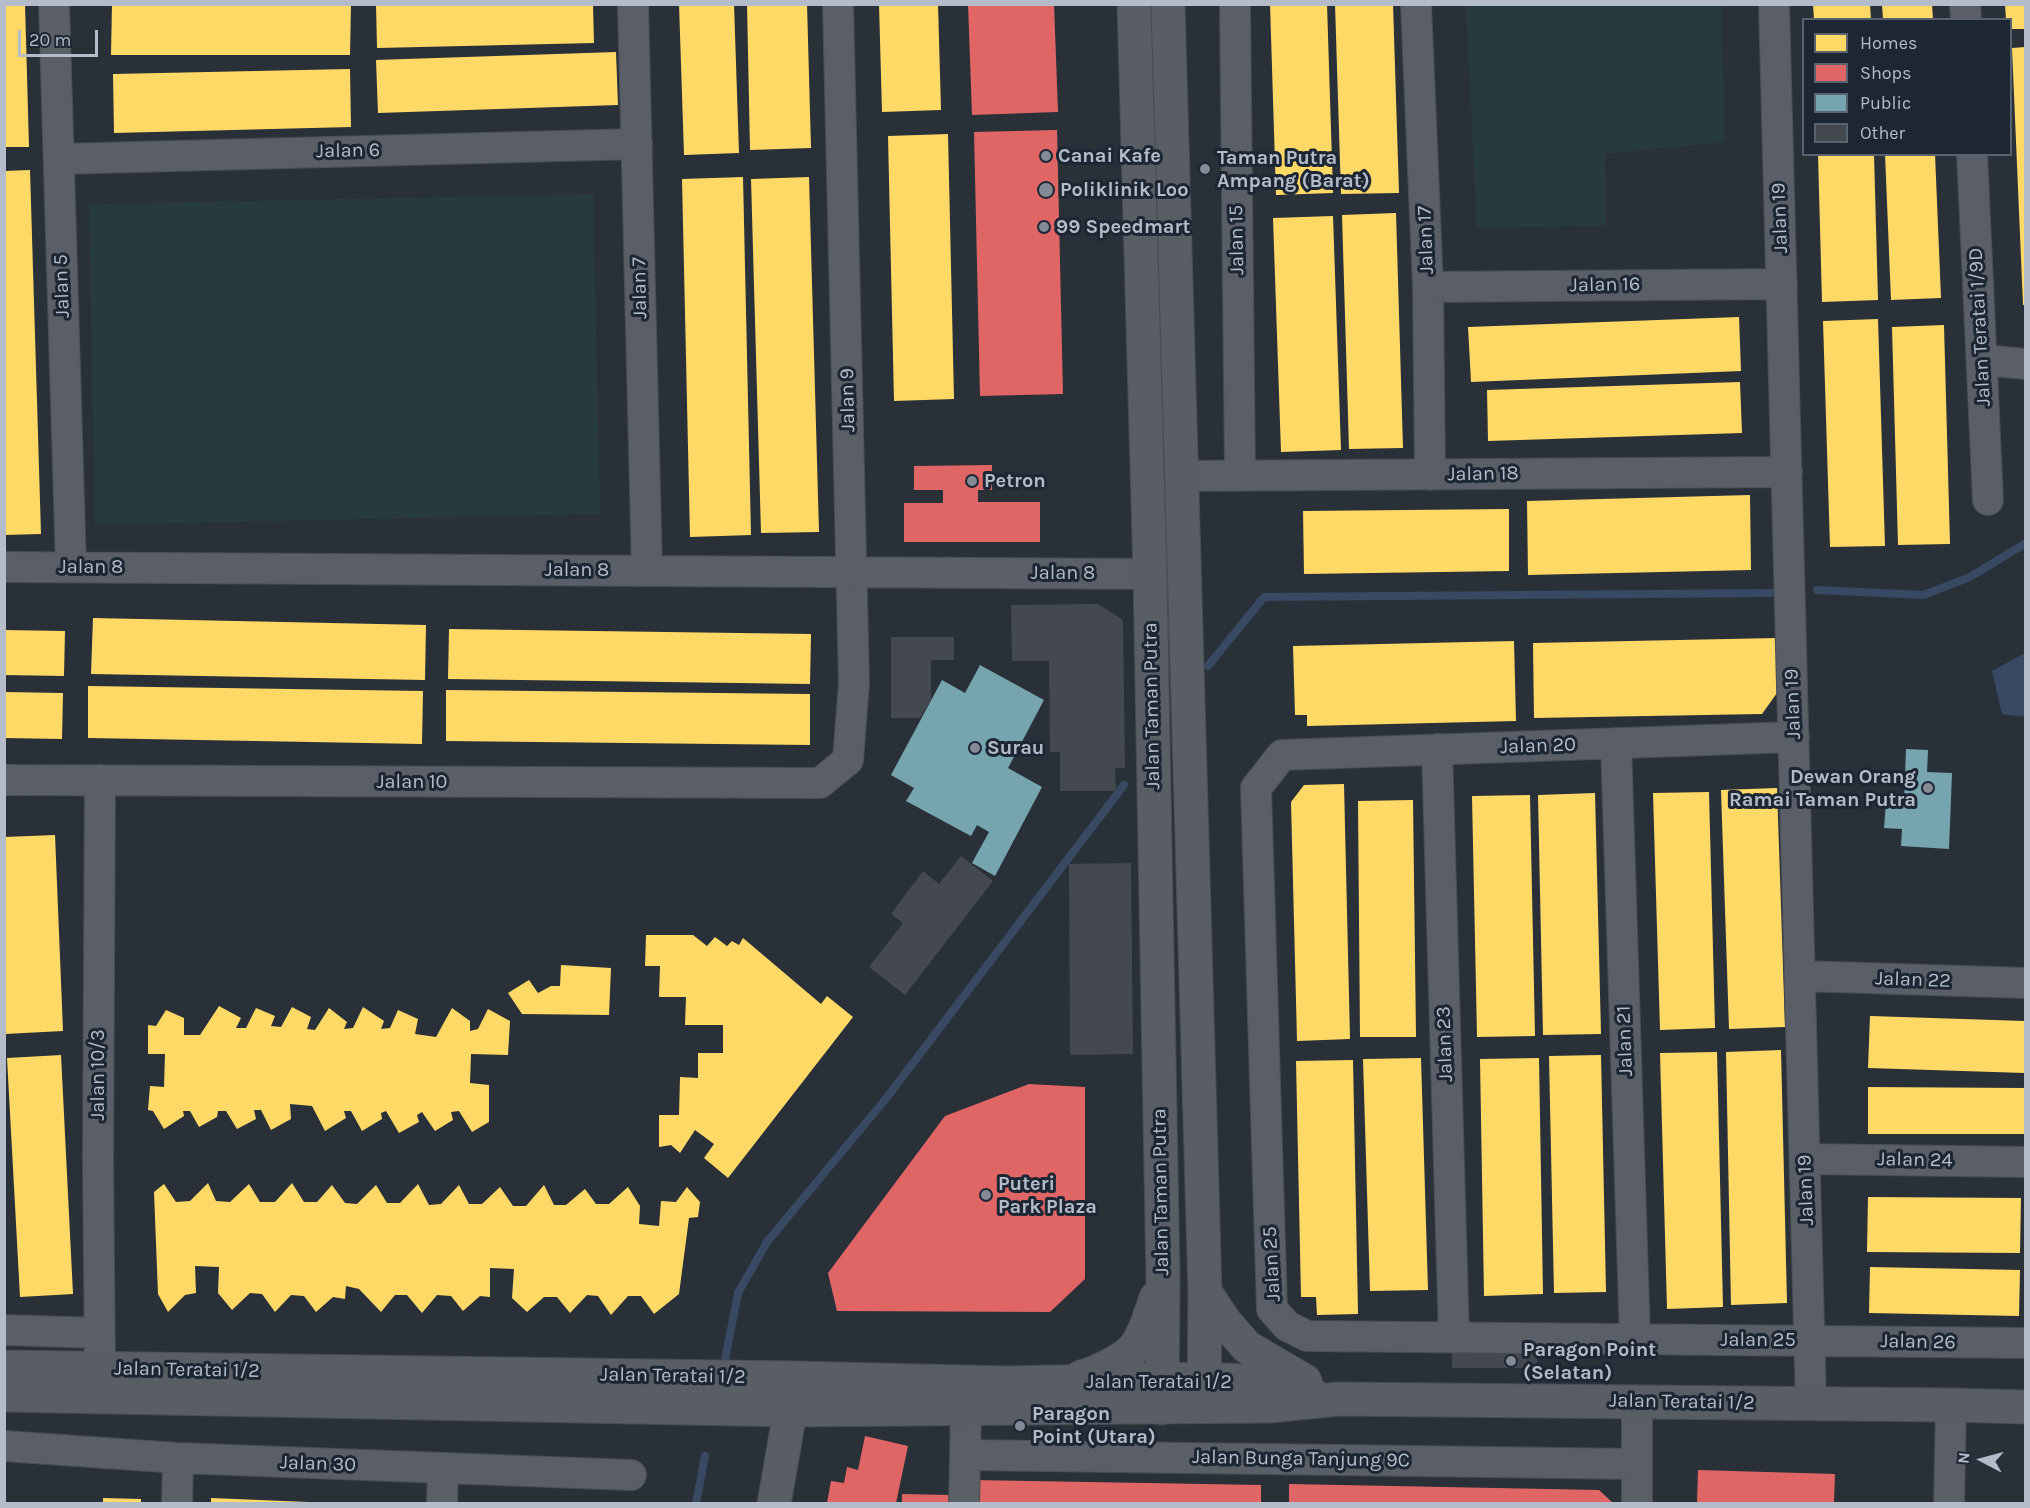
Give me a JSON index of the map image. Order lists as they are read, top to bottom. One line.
{"streets":{"street":["Jalan 6","Jalan 19","Jalan 15","Jalan 17","Jalan 16","Jalan 5","Jalan 7","Jalan Teratai 1/9D","Jalan 9","Jalan 18","Jalan 8","Jalan Taman Putra","Jalan 20","Jalan 10","Jalan 22","Jalan 21","Jalan 23","Jalan 10/3","Jalan 24","Jalan 25","Jalan 26","Jalan Teratai 1/2","Jalan Bunga Tanjung 9C","Jalan 30"]},"crossings":[["Jalan 6","Jalan 5"],["Jalan 6","Jalan 7"],["Jalan 19","Jalan 16"],["Jalan 19","Jalan 18"],["Jalan 19","Jalan 20"],["Jalan 19","Jalan 22"],["Jalan 19","Jalan 24"],["Jalan 19","Jalan 25"],["Jalan 19","Jalan 26"],["Jalan 19","Jalan Teratai 1/2"],["Jalan 15","Jalan 18"],["Jalan 17","Jalan 16"],["Jalan 17","Jalan 18"],["Jalan 5","Jalan 8"],["Jalan 7","Jalan 8"],["Jalan 9","Jalan 8"],["Jalan 9","Jalan 10"],["Jalan 18","Jalan Taman Putra"],["Jalan 8","Jalan Taman Putra"],["Jalan Taman Putra","Jalan Teratai 1/2"],["Jalan 20","Jalan 21"],["Jalan 20","Jalan 23"],["Jalan 20","Jalan 25"],["Jalan 10","Jalan 10/3"],["Jalan 21","Jalan 25"],["Jalan 23","Jalan 25"],["Jalan 10/3","Jalan Teratai 1/2"],["Jalan 25","Jalan 26"]],"places":["Canai Kafe","Taman Putra Ampang (Barat)","Poliklinik Loo","99 Speedmart","Petron","Surau","Dewan Orang Ramai Taman Putra","Puteri Park Plaza","Paragon Point (Selatan)","Paragon Point (Utara)"],"legend":["Homes","Shops","Public","Other"],"scale_bar":"20 m","north":"left"}
